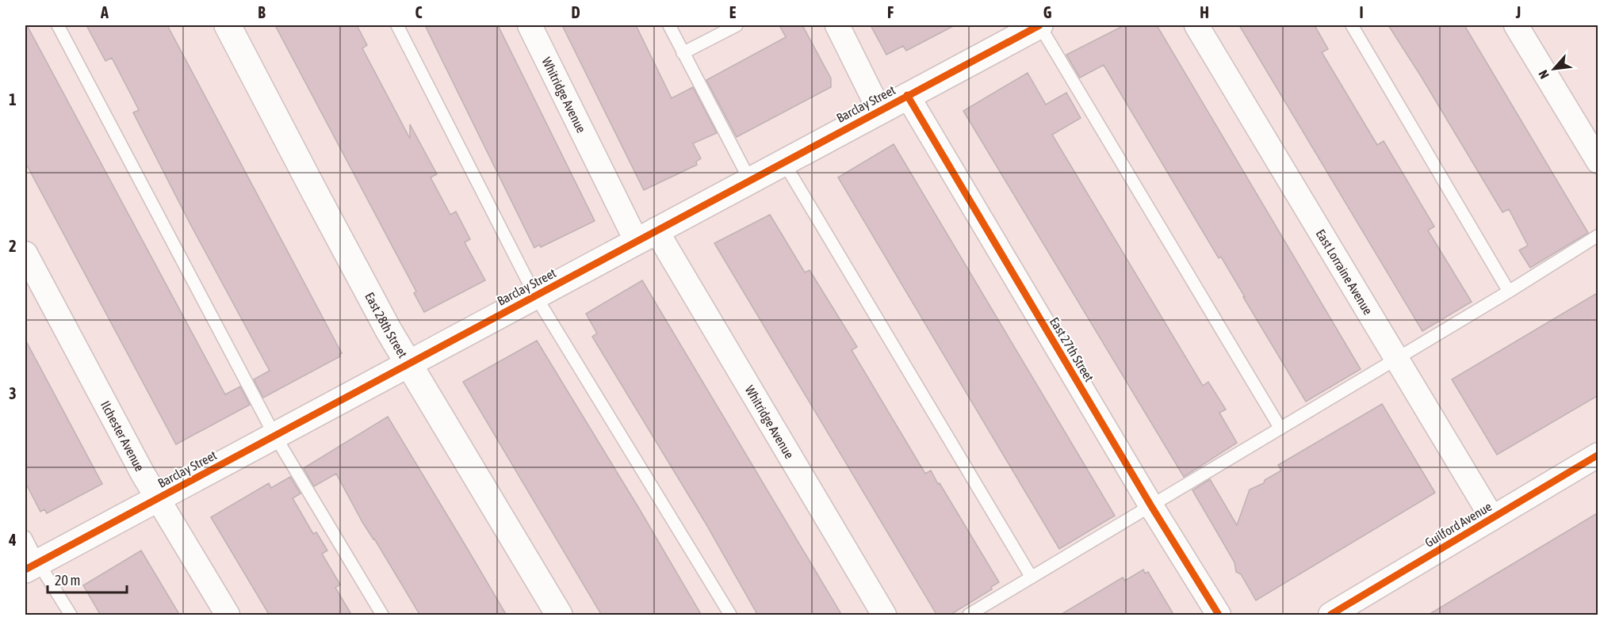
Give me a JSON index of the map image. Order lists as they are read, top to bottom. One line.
{"streets":{"street":["Whitridge Avenue","Barclay Street","East Lorraine Avenue","East 28th Street","East 27th Street","Ilchester Avenue","Guilford Avenue"]},"crossings":[["Whitridge Avenue","Barclay Street"],["Barclay Street","East 28th Street"],["Barclay Street","East 27th Street"],["Barclay Street","Ilchester Avenue"],["East Lorraine Avenue","Guilford Avenue"]],"scale_bar":"20 m","north":"bottom left","grid":{"columns":["A","B","C","D","E","F","G","H","I","J"],"rows":["1","2","3","4"]}}
